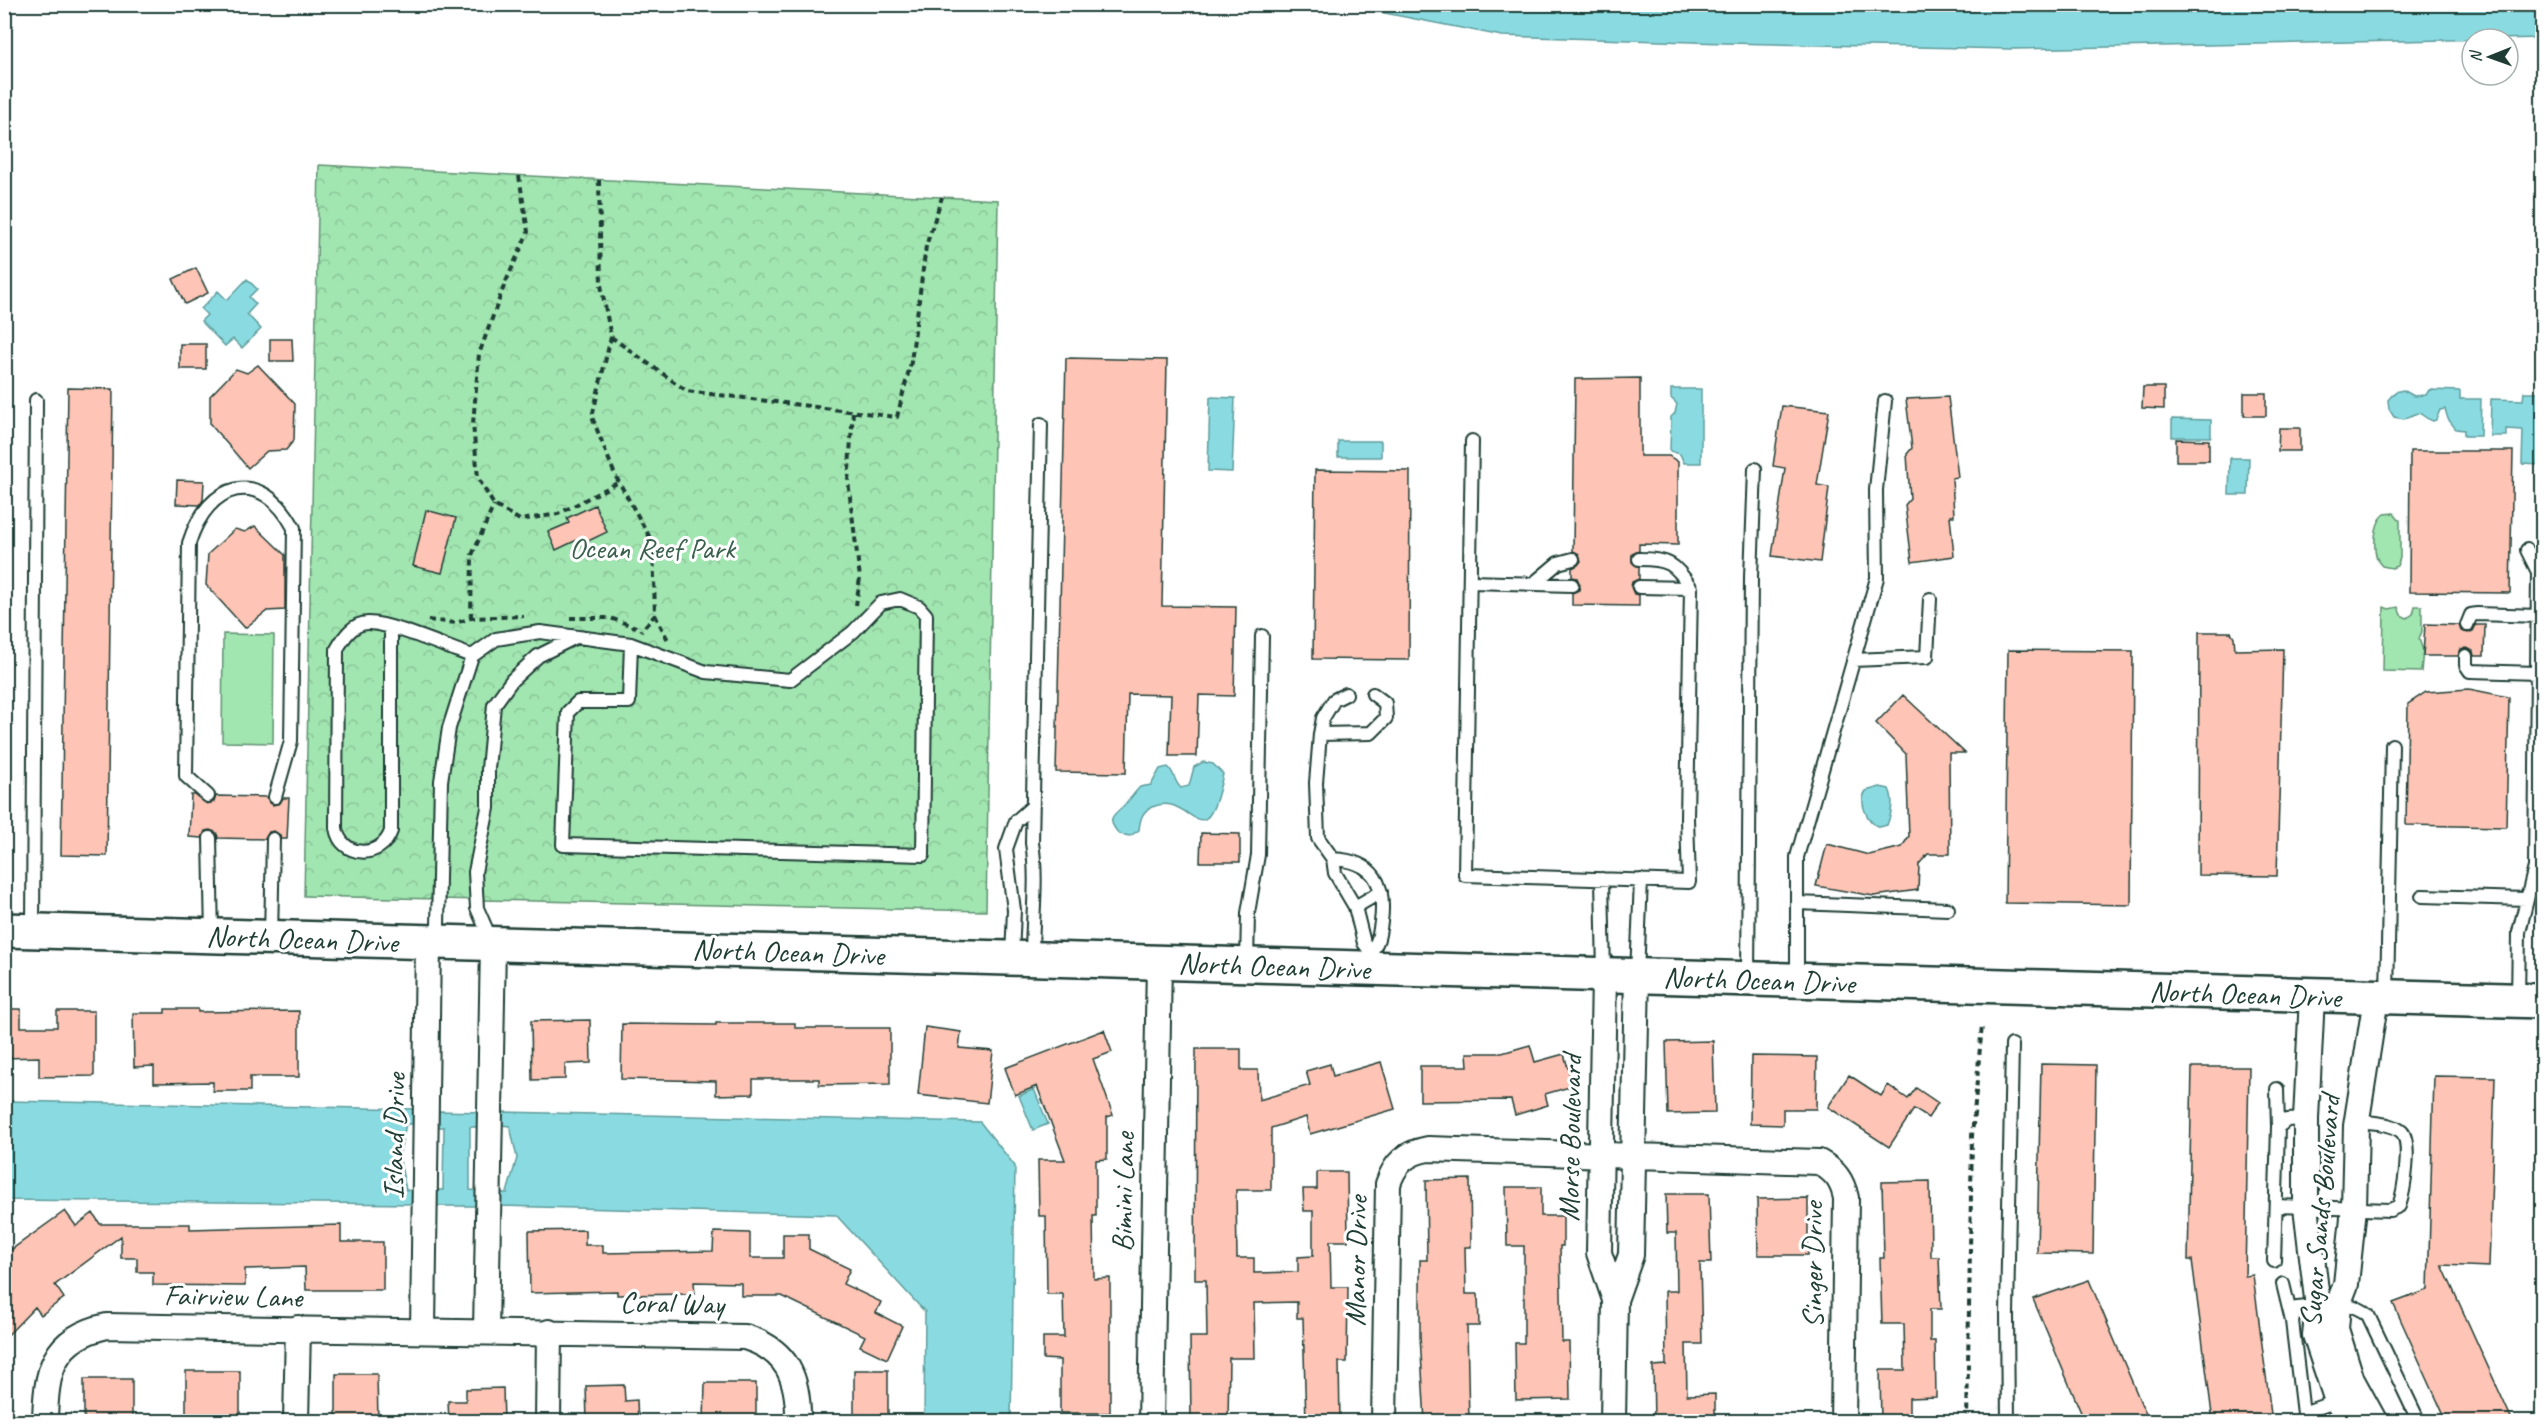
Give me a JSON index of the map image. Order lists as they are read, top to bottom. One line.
{"streets":{"main road":["North Ocean Drive"],"street":["Island Drive","Morse Boulevard","Bimini Lane","Sugar Sands Boulevard","Manor Drive","Singer Drive","Fairview Lane","Coral Way"]},"crossings":[["North Ocean Drive","Island Drive"],["North Ocean Drive","Morse Boulevard"],["North Ocean Drive","Bimini Lane"],["North Ocean Drive","Sugar Sands Boulevard"],["Island Drive","Fairview Lane"],["Morse Boulevard","Manor Drive"],["Morse Boulevard","Singer Drive"],["Manor Drive","Singer Drive"],["Fairview Lane","Coral Way"]],"parks":["Ocean Reef Park"],"north":"left"}
